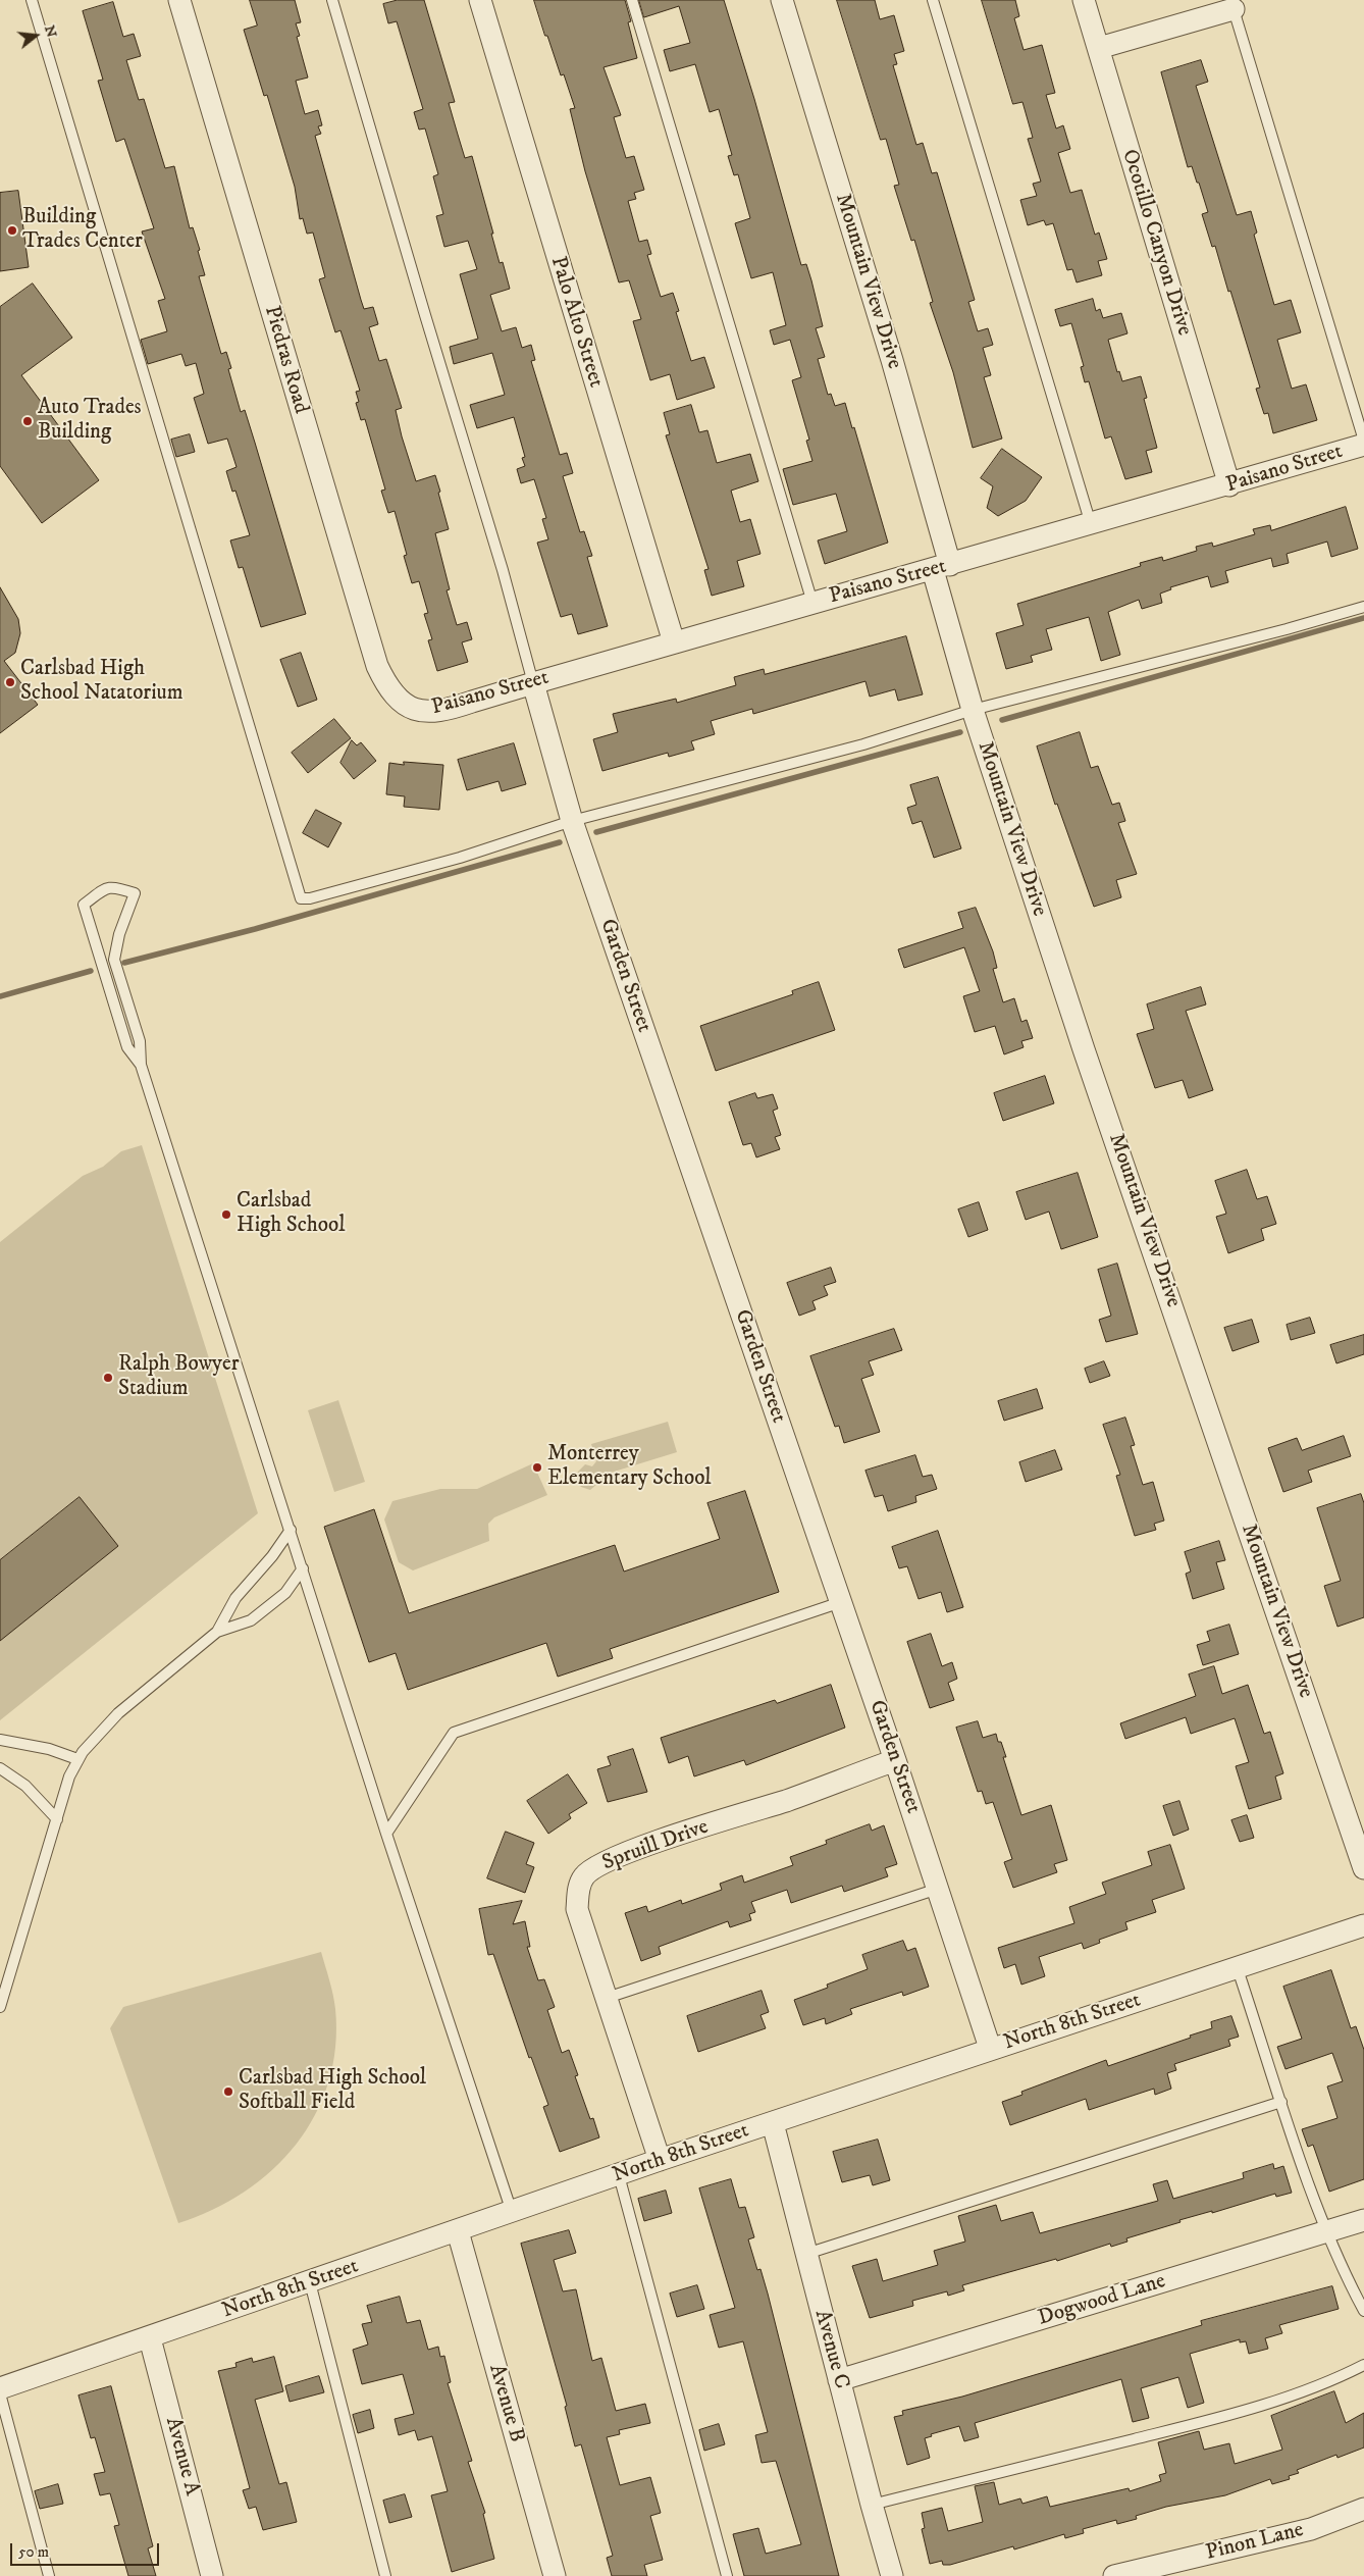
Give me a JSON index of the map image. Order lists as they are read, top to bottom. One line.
{"streets":{"street":["Ocotillo Canyon Drive","Mountain View Drive","Palo Alto Street","Piedras Road","Paisano Street","Garden Street","Spruill Drive","North 8th Street","Dogwood Lane","Avenue C","Avenue B","Avenue A","Pinon Lane"]},"crossings":[["Ocotillo Canyon Drive","Paisano Street"],["Mountain View Drive","Paisano Street"],["Palo Alto Street","Paisano Street"],["Piedras Road","Paisano Street"],["Paisano Street","Garden Street"],["Garden Street","Spruill Drive"],["Garden Street","North 8th Street"],["Spruill Drive","North 8th Street"],["North 8th Street","Avenue C"],["North 8th Street","Avenue B"],["North 8th Street","Avenue A"],["Dogwood Lane","Avenue C"]],"places":["Building Trades Center","Auto Trades Building","Carlsbad High School Natatorium","Carlsbad High School","Ralph Bowyer Stadium","Monterrey Elementary School","Carlsbad High School Softball Field"],"scale_bar":"50 m","north":"right"}
